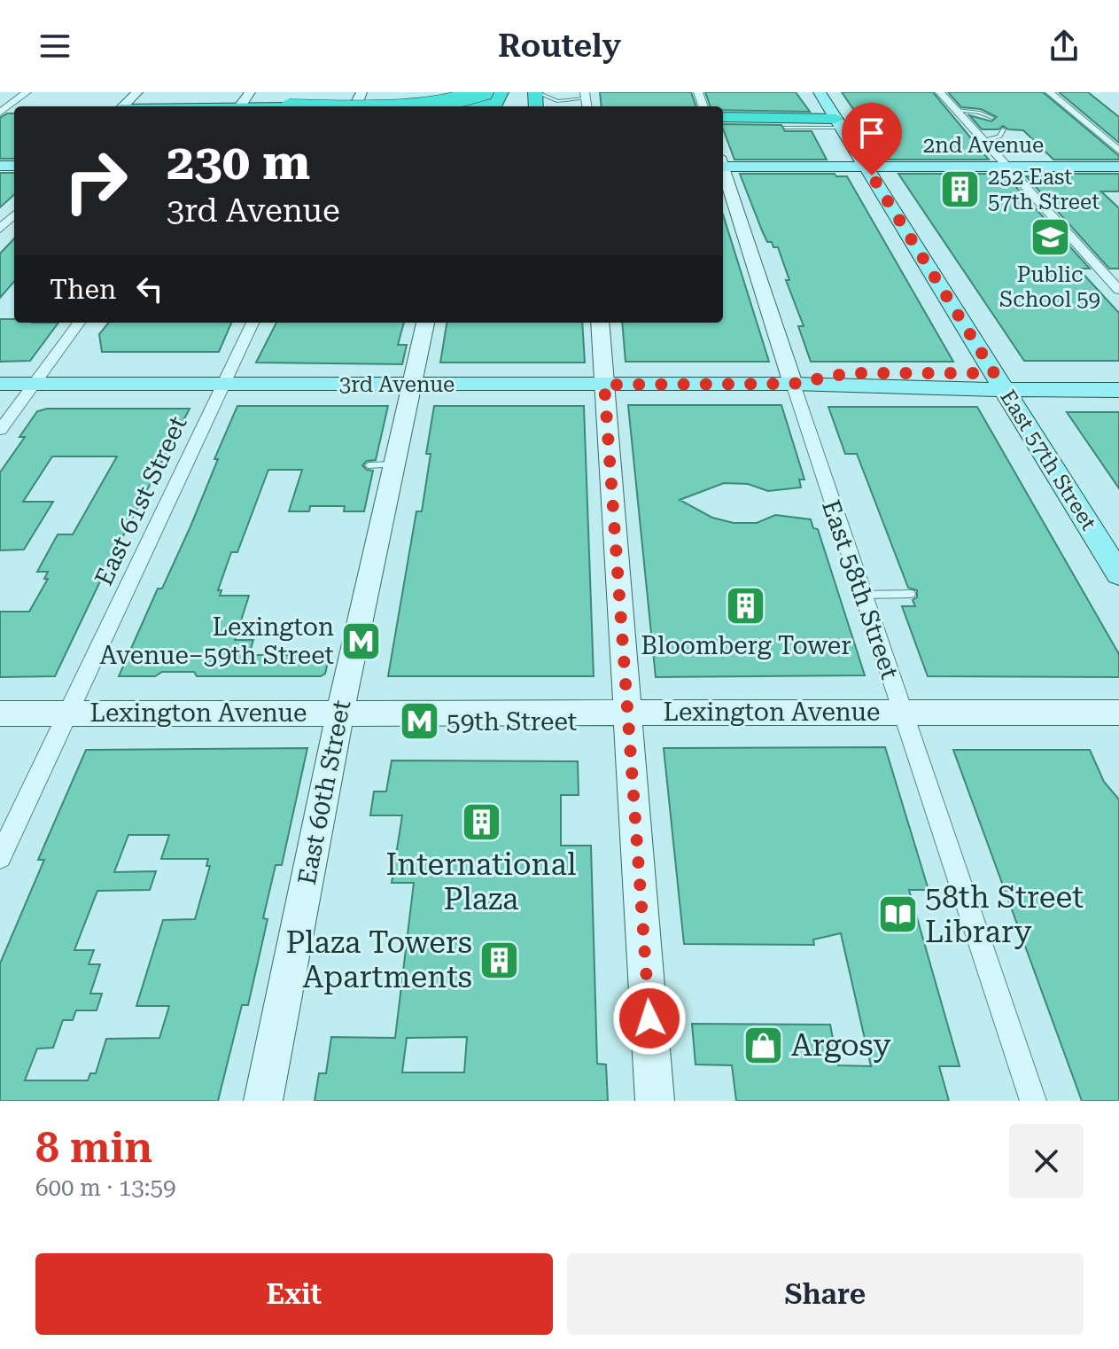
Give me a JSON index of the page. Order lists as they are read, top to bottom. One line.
{"streets":{"main road":["2nd Avenue","3rd Avenue","East 57th Street","East 58th Street","Lexington Avenue","East 60th Street"],"street":["East 61st Street"]},"crossings":[["2nd Avenue","East 57th Street"],["3rd Avenue","East 57th Street"],["3rd Avenue","East 61st Street"],["3rd Avenue","East 58th Street"],["3rd Avenue","East 60th Street"],["East 61st Street","Lexington Avenue"],["East 58th Street","Lexington Avenue"],["Lexington Avenue","East 60th Street"]],"places":{"building":["252 East 57th Street","Bloomberg Tower","International Plaza","Plaza Towers Apartments"],"school or university":["Public School 59"],"metro station":["Lexington Avenue–59th Street","59th Street"],"library":["58th Street Library"],"shop":["Argosy"]},"page":{"header":"Routely","turn":["230 m","3rd Avenue"],"then":"Then","heading":["8 min","600 m · 13:59"],"buttons":["Exit","Share"]}}
